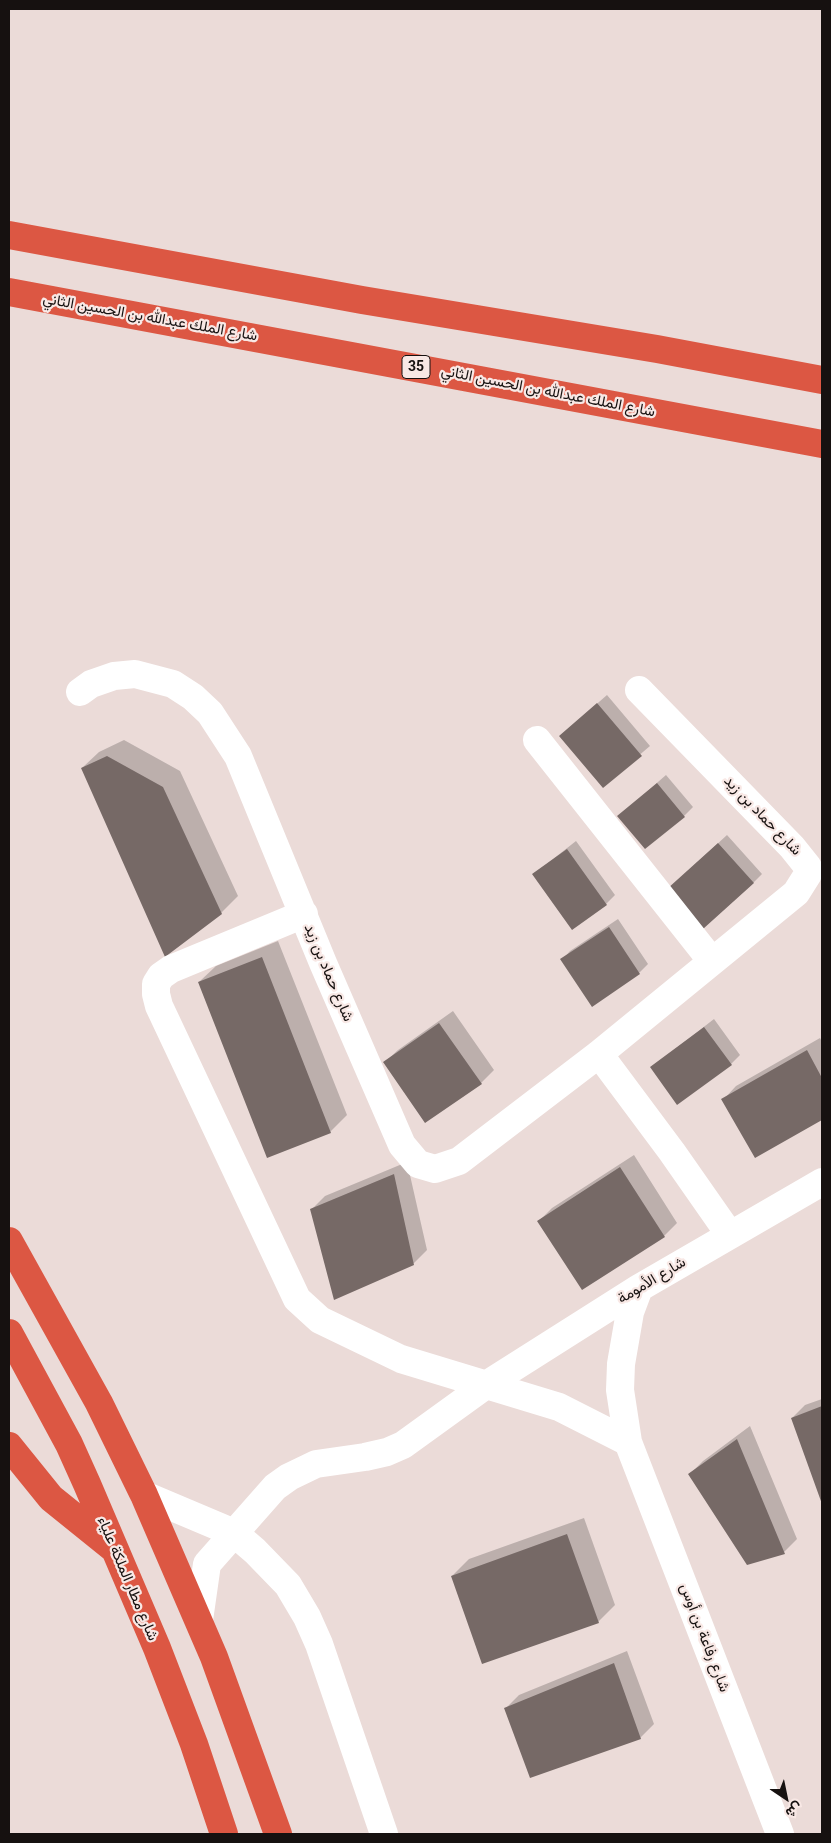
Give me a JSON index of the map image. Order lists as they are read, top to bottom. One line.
{"streets":{"highway":["شارع الملك عبدالله بن الحسين الثاني","35","شارع مطار الملكة علياء"],"street":["شارع حماد بن زيد","شارع الأمومة","شارع رفاعة بن أوس"]},"crossings":[["شارع الأمومة","شارع رفاعة بن أوس"]],"north":"bottom right"}
